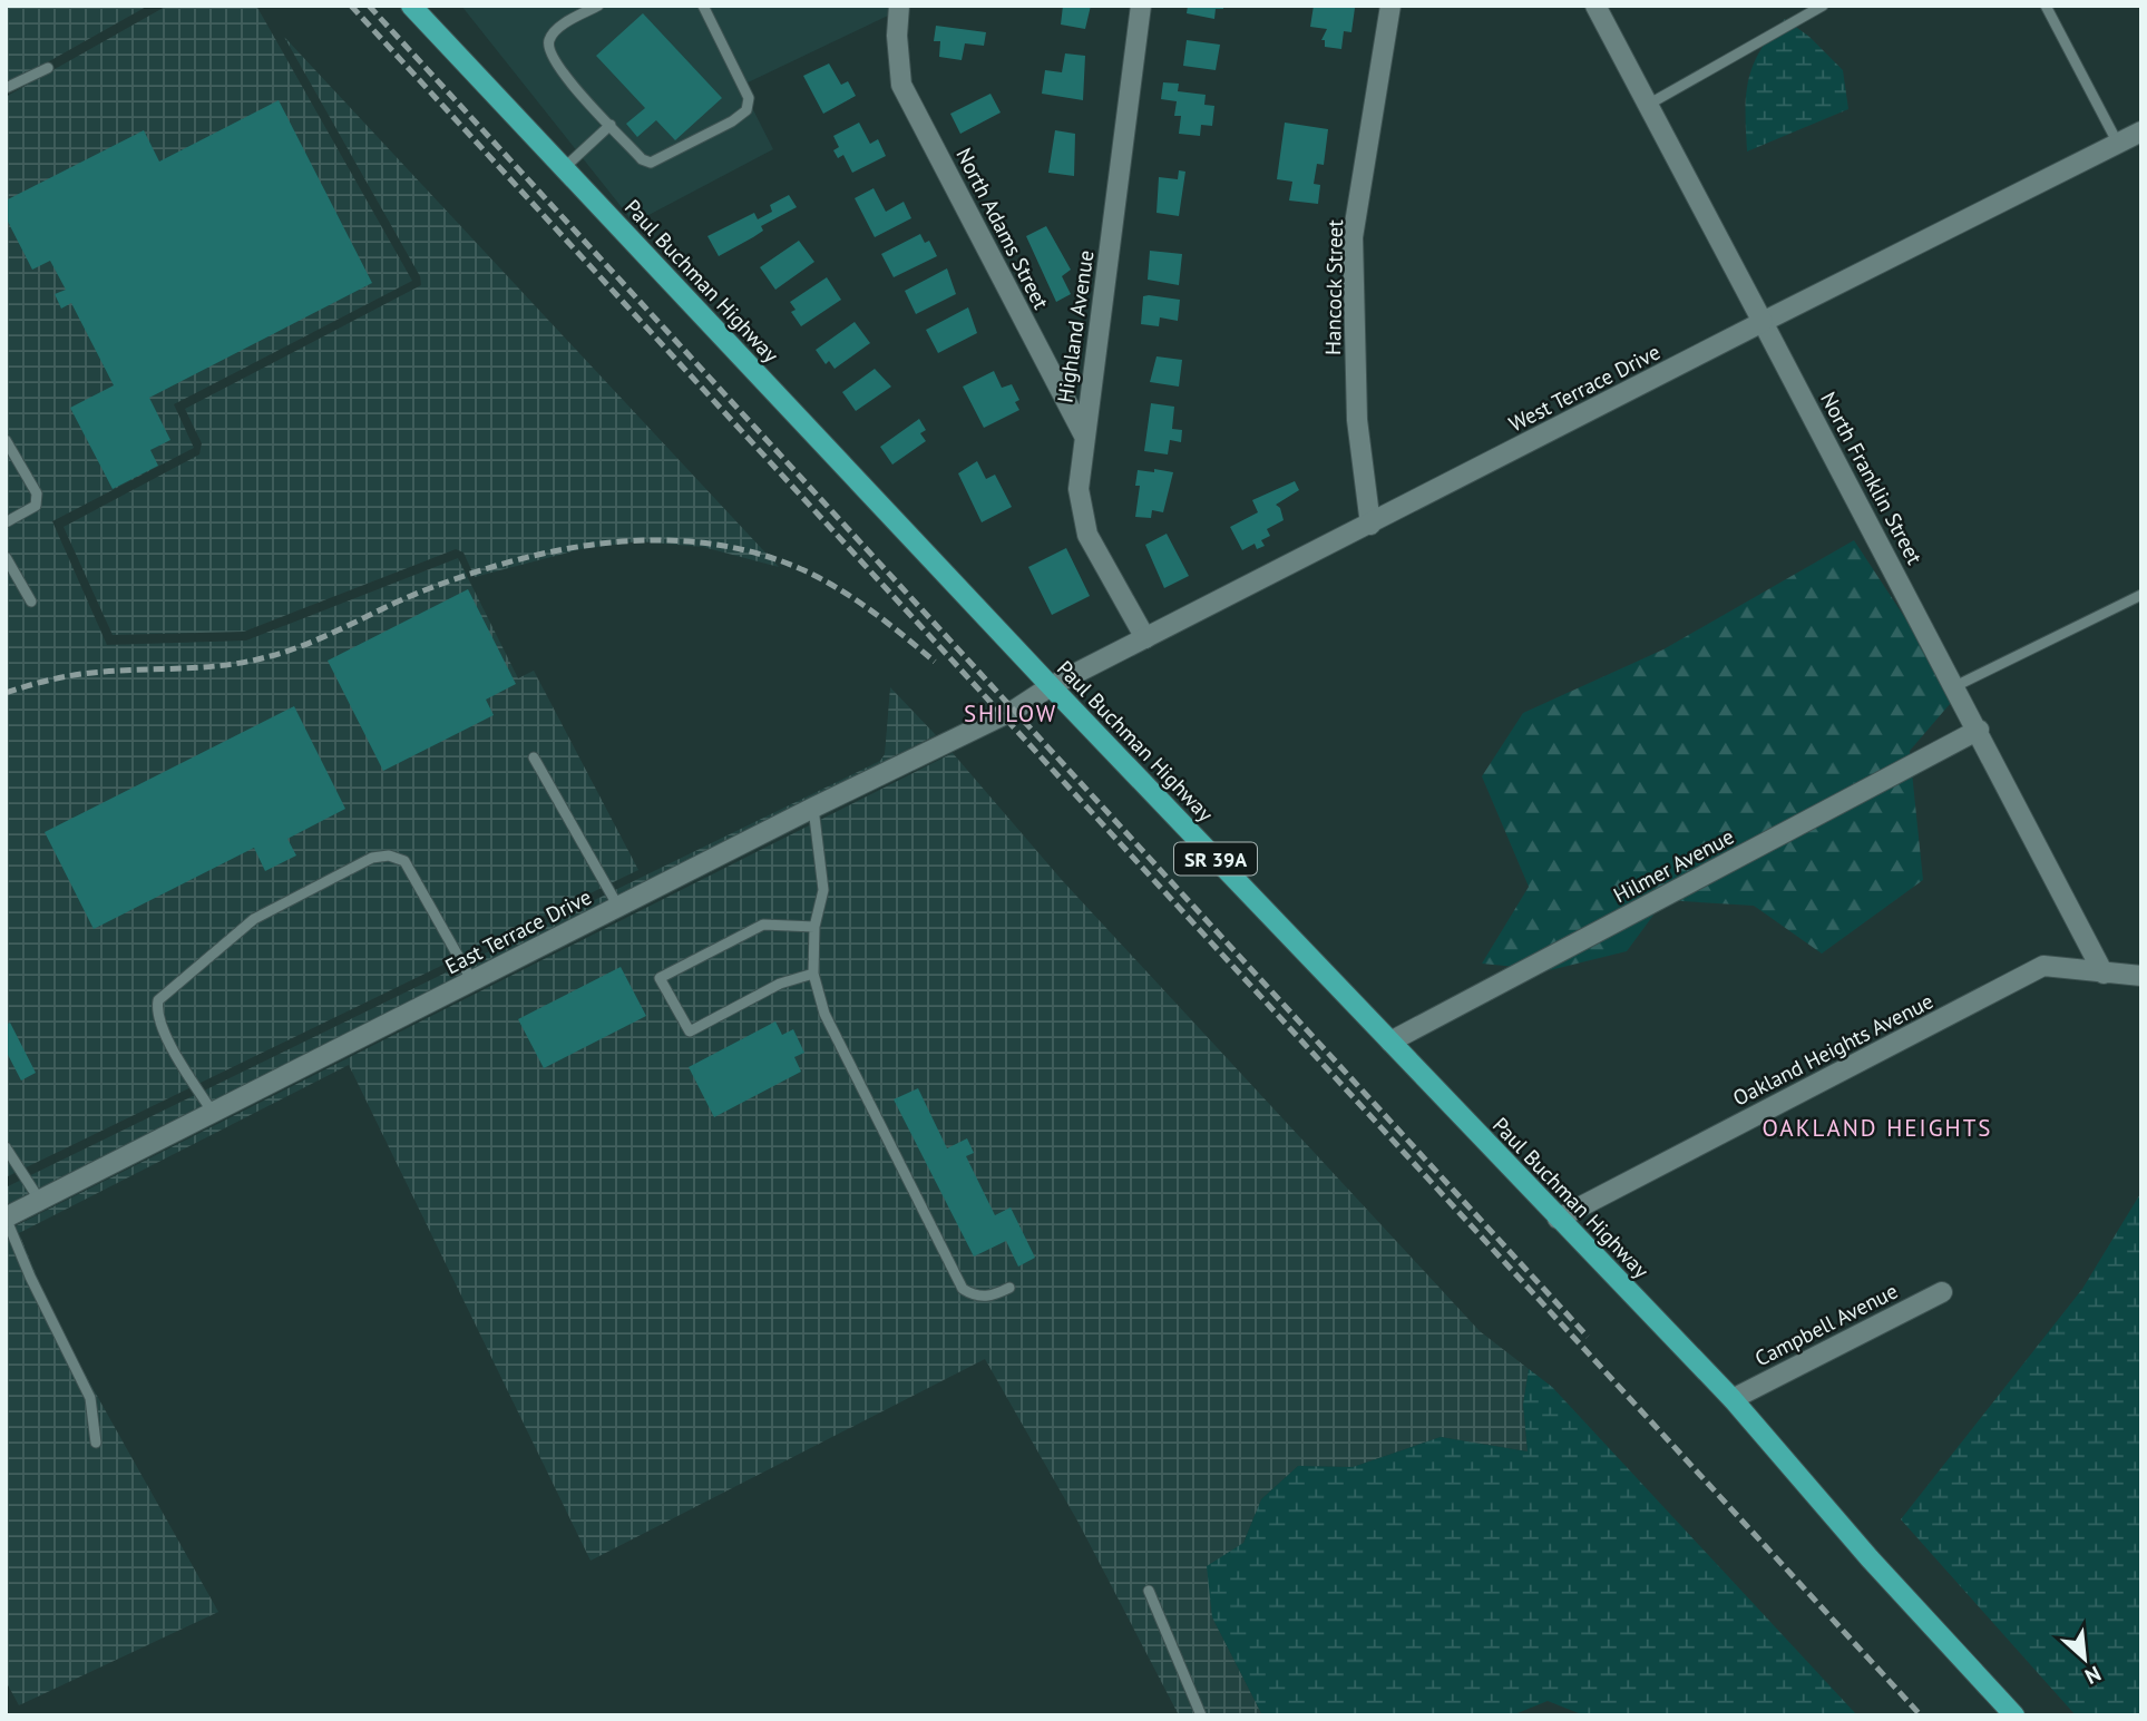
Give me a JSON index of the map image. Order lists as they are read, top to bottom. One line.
{"streets":{"main road":["Paul Buchman Highway","SR 39A"],"street":["North Adams Street","Hancock Street","Highland Avenue","West Terrace Drive","North Franklin Street","Hilmer Avenue","East Terrace Drive","Oakland Heights Avenue","Campbell Avenue"]},"crossings":[["North Adams Street","Highland Avenue"],["Paul Buchman Highway","West Terrace Drive"],["Paul Buchman Highway","Hilmer Avenue"],["Paul Buchman Highway","East Terrace Drive"],["Paul Buchman Highway","Oakland Heights Avenue"],["Paul Buchman Highway","Campbell Avenue"],["Hancock Street","West Terrace Drive"],["Highland Avenue","West Terrace Drive"],["West Terrace Drive","North Franklin Street"],["West Terrace Drive","East Terrace Drive"],["North Franklin Street","Hilmer Avenue"],["North Franklin Street","Oakland Heights Avenue"]],"districts":["SHILOW","OAKLAND HEIGHTS"],"north":"bottom right"}
